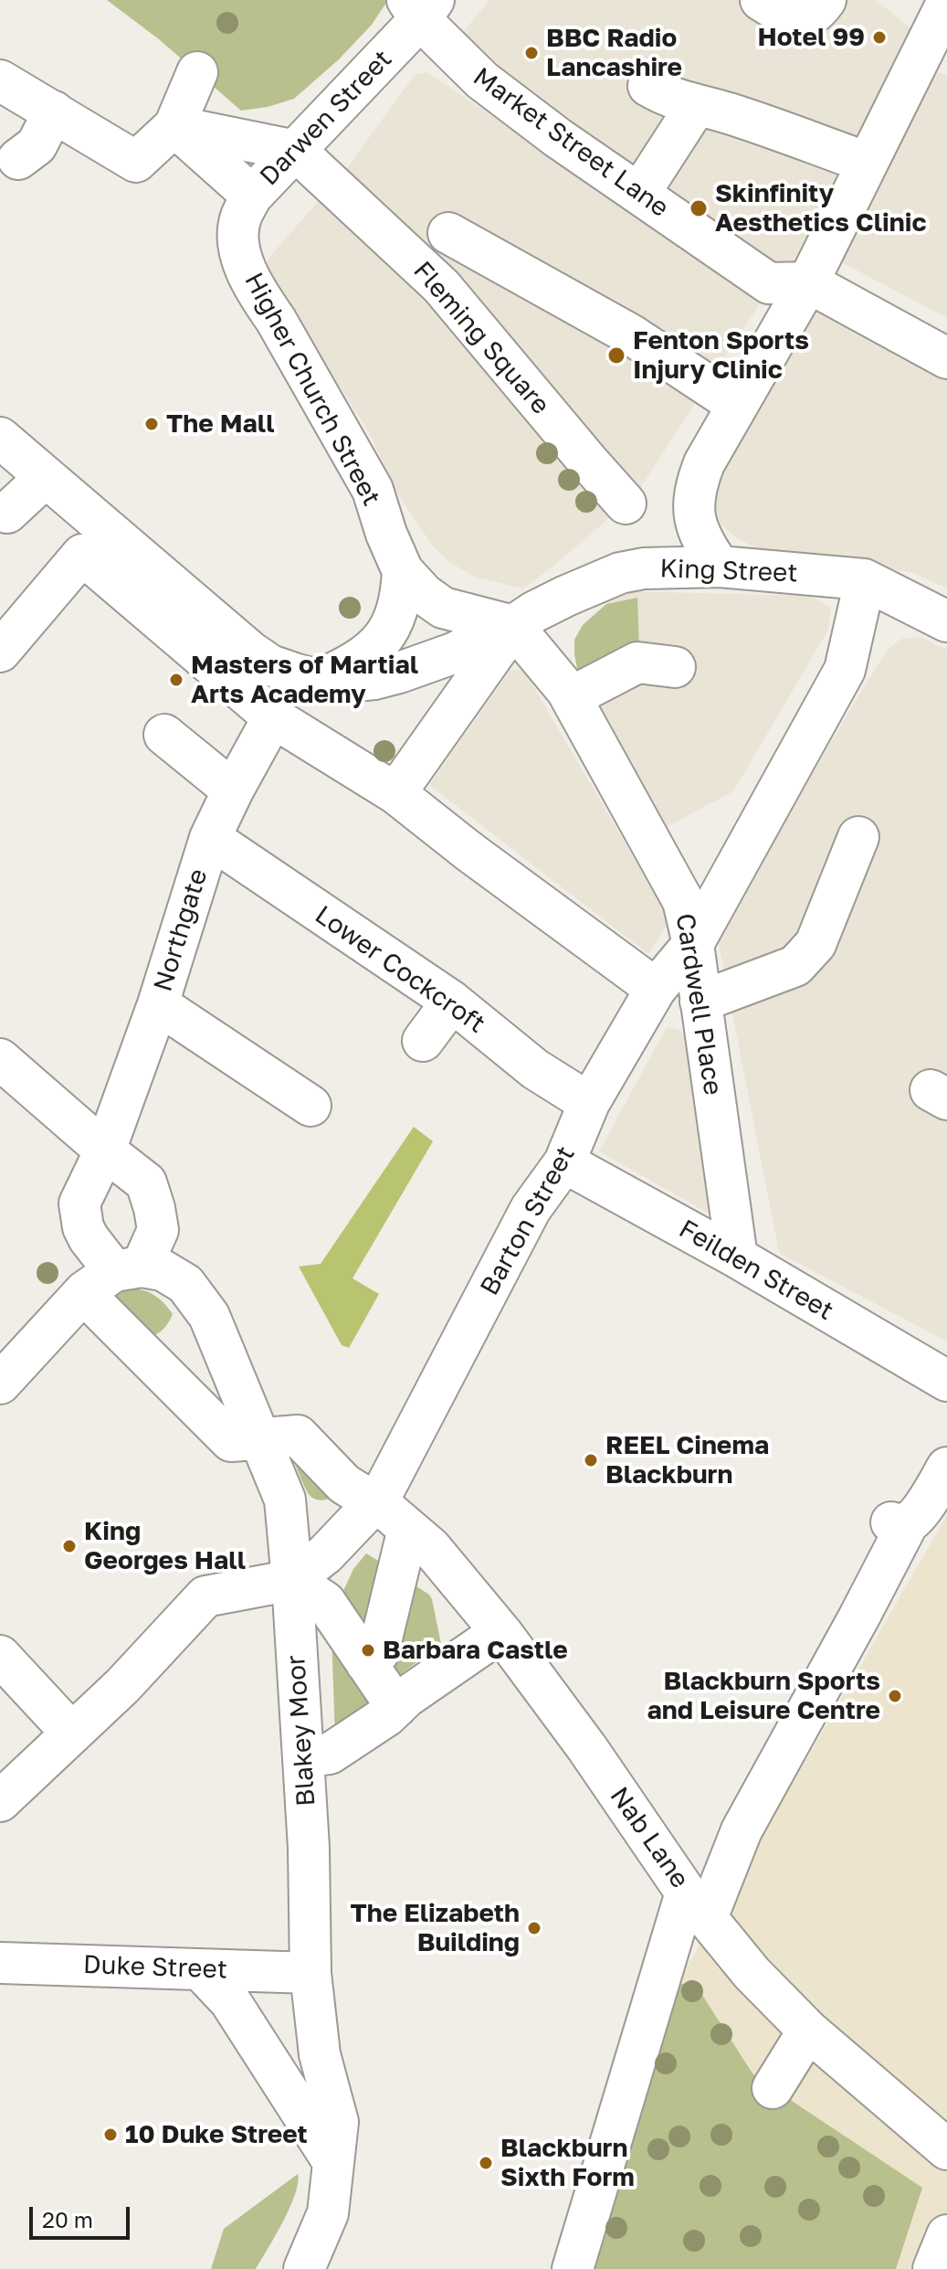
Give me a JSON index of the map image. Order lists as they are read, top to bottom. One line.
{"streets":{"street":["Darwen Street","Market Street Lane","Fleming Square","Higher Church Street","King Street","Northgate","Lower Cockcroft","Cardwell Place","Barton Street","Feilden Street","Blakey Moor","Nab Lane","Duke Street"]},"crossings":[["Darwen Street","Market Street Lane"],["Darwen Street","Fleming Square"],["Darwen Street","Higher Church Street"],["King Street","Cardwell Place"],["King Street","Barton Street"],["Northgate","Lower Cockcroft"],["Northgate","Blakey Moor"],["Northgate","Nab Lane"],["Lower Cockcroft","Barton Street"],["Cardwell Place","Barton Street"],["Cardwell Place","Feilden Street"],["Barton Street","Feilden Street"],["Barton Street","Blakey Moor"],["Barton Street","Nab Lane"],["Blakey Moor","Nab Lane"],["Blakey Moor","Duke Street"]],"places":["Hotel 99","BBC Radio Lancashire","Skinfinity Aesthetics Clinic","Fenton Sports Injury Clinic","The Mall","Masters of Martial Arts Academy","REEL Cinema Blackburn","King Georges Hall","Barbara Castle","Blackburn Sports and Leisure Centre","The Elizabeth Building","10 Duke Street","Blackburn Sixth Form"],"scale_bar":"20 m"}
